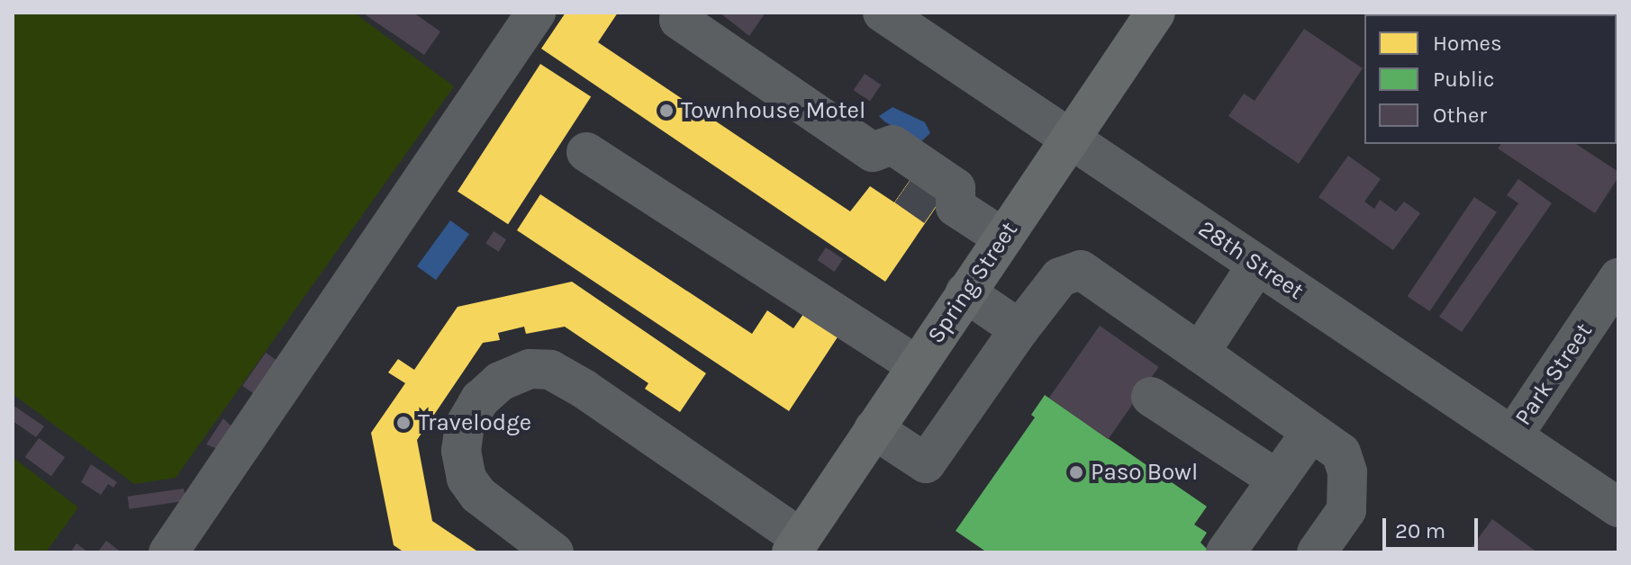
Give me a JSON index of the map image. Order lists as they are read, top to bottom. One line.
{"streets":{"main road":["Spring Street"],"street":["28th Street","Park Street"]},"crossings":[["28th Street","Spring Street"],["28th Street","Park Street"]],"places":["Townhouse Motel","Travelodge","Paso Bowl"],"legend":["Homes","Public","Other"],"scale_bar":"20 m"}
